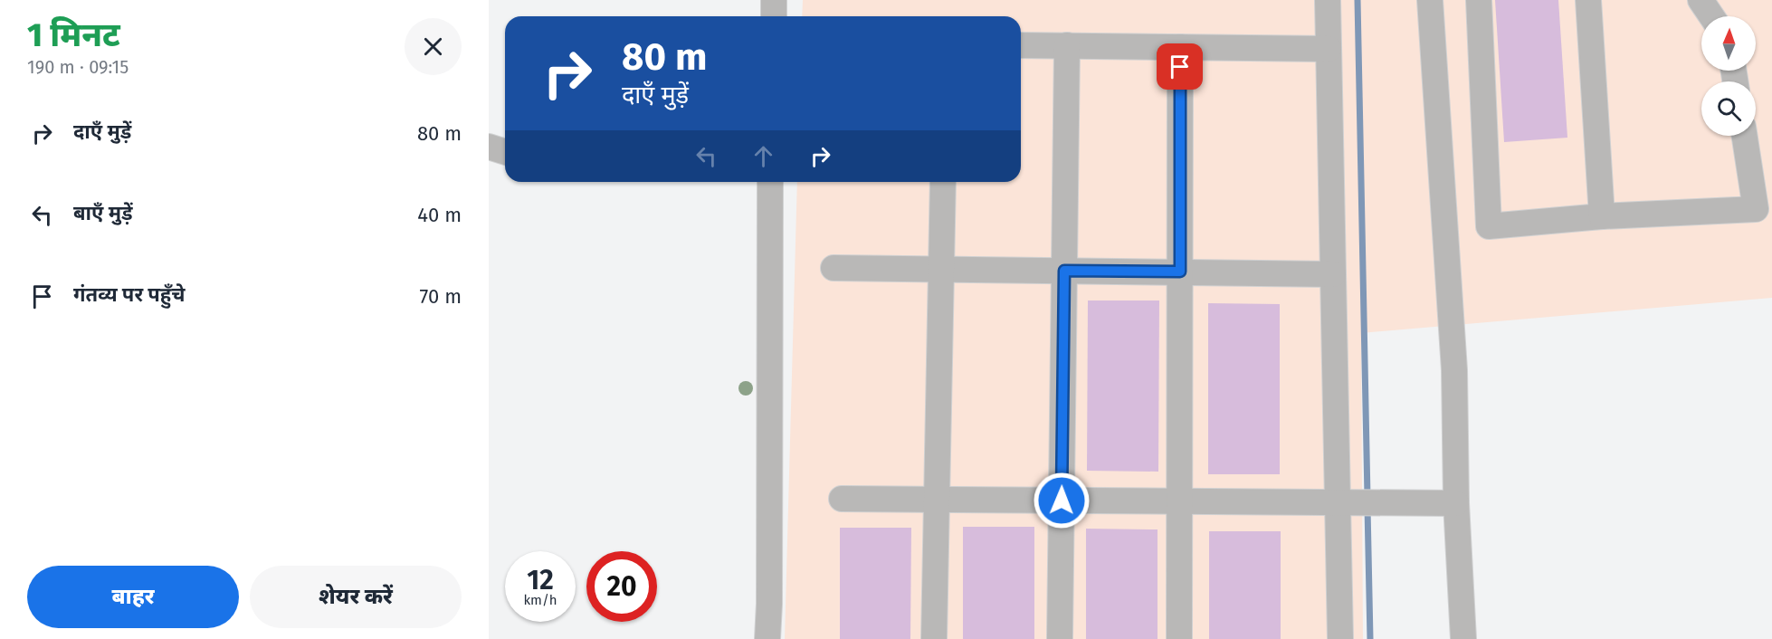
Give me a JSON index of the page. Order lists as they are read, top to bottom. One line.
{"north":"top","page":{"heading":["1 मिनट","190 m · 09:15"],"turn":["80 m","दाएँ मुड़ें"],"list":[{"name":"दाएँ मुड़ें","value":"80 m"},{"name":"बाएँ मुड़ें","value":"40 m"},{"name":"गंतव्य पर पहुँचे","value":"70 m"}],"speed":"12 km/h","limit":"20","buttons":["बाहर","शेयर करें"]}}
